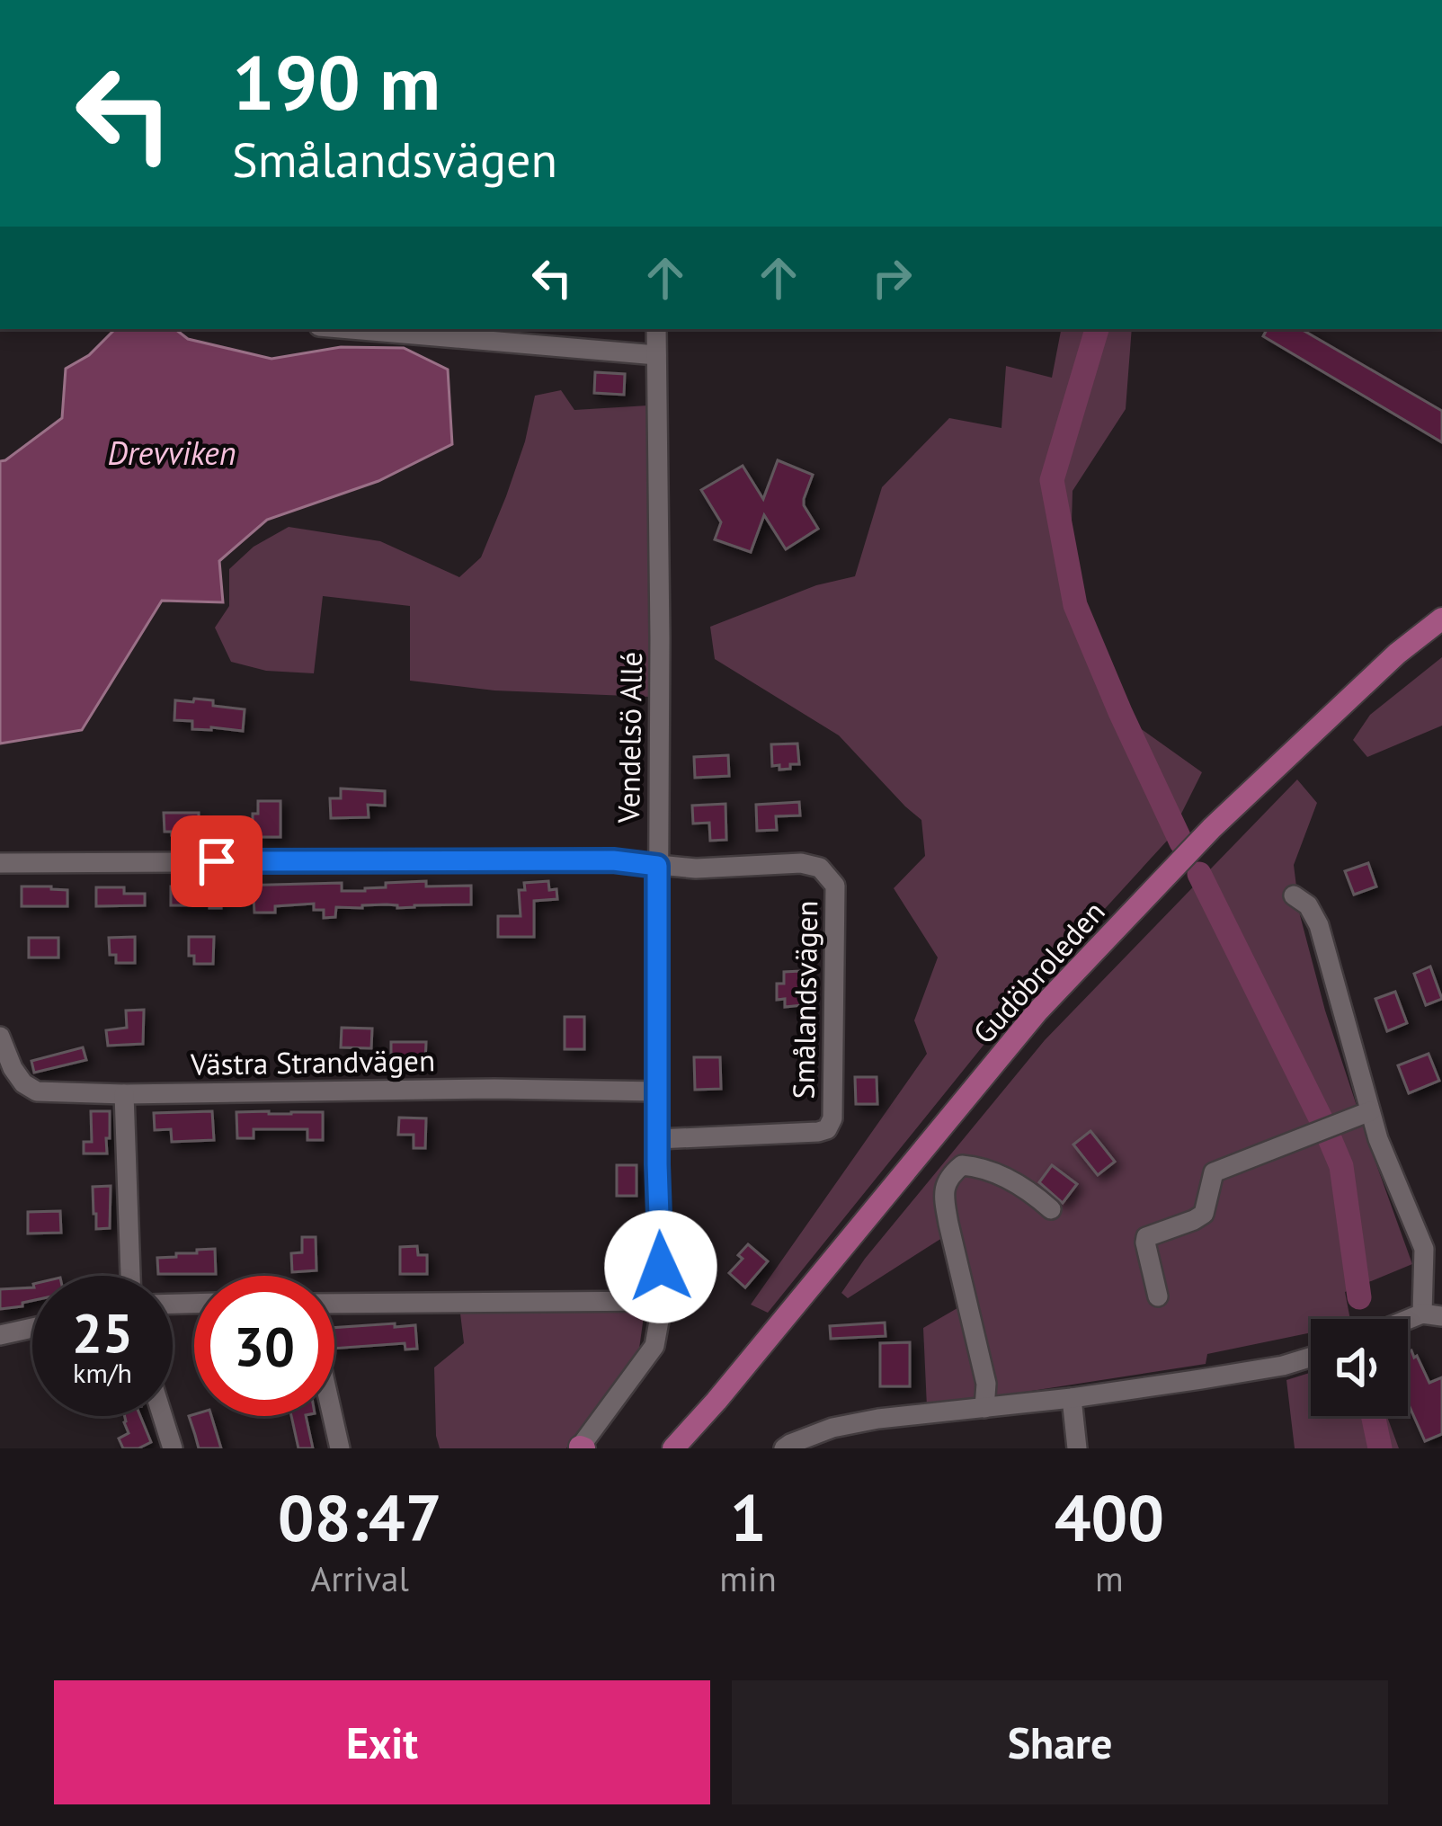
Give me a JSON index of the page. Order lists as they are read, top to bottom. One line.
{"streets":{"main road":["Gudöbroleden"],"street":["Vendelsö Allé","Smålandsvägen","Västra Strandvägen"]},"crossings":[["Vendelsö Allé","Smålandsvägen"],["Vendelsö Allé","Västra Strandvägen"]],"water":["Drevviken"],"page":{"turn":["190 m","Smålandsvägen"],"speed":"25 km/h","limit":"30","eta":["08:47","Arrival","1","min","400","m"],"buttons":["Exit","Share"]}}
